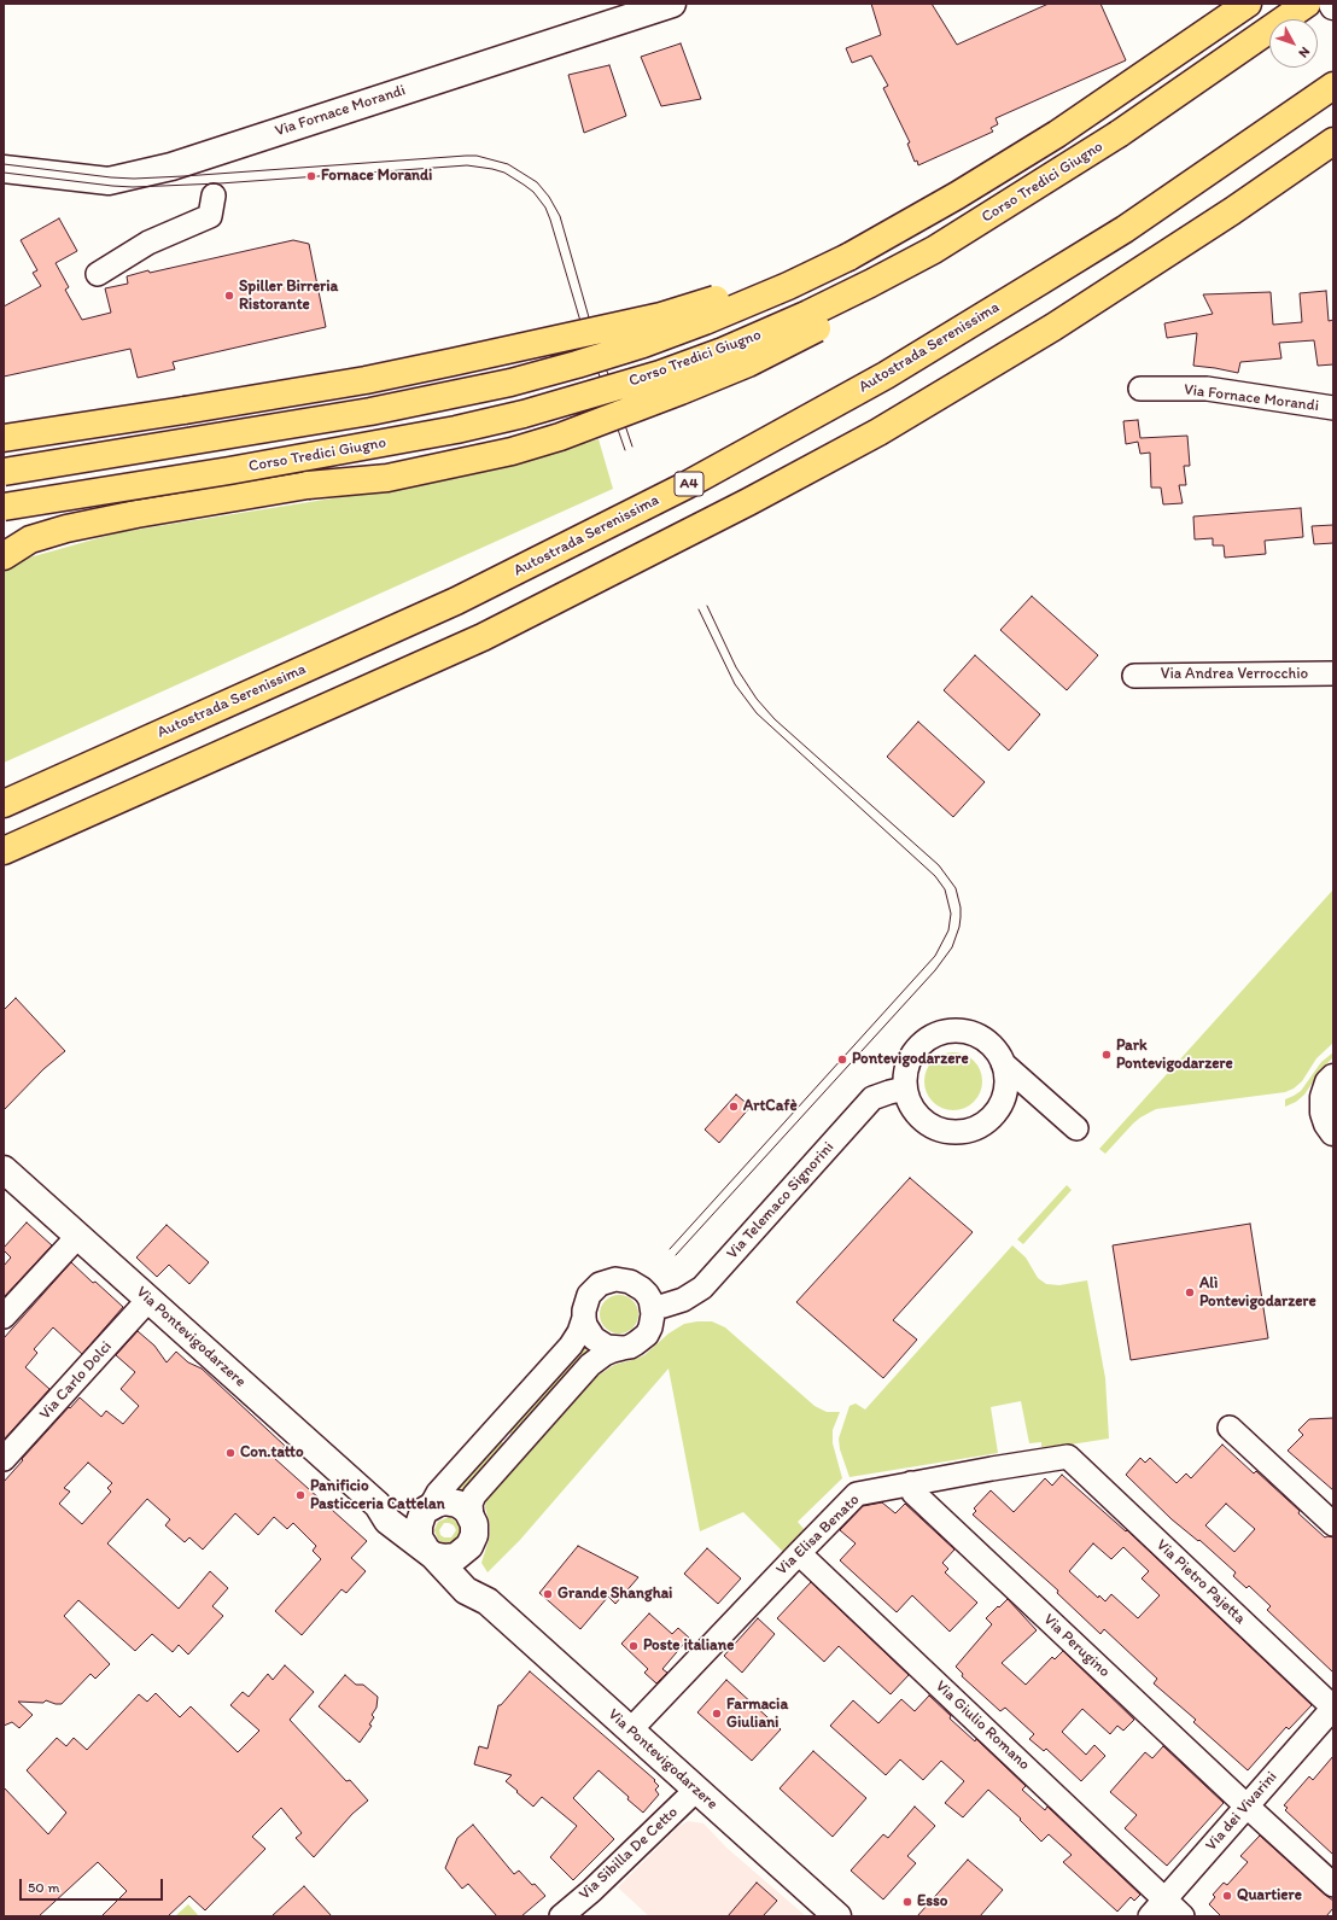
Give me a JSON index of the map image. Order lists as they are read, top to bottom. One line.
{"streets":{"highway":["Corso Tredici Giugno","Autostrada Serenissima","A4"],"main road":["Via Fornace Morandi","Via Pontevigodarzere"],"street":["Via Andrea Verrocchio","Via Telemaco Signorini","Via Carlo Dolci","Via Elisa Benato","Via Pietro Pajetta","Via Perugino","Via Giulio Romano","Via dei Vivarini","Via Sibilla De Cetto"]},"crossings":[["Via Pontevigodarzere","Via Carlo Dolci"],["Via Pontevigodarzere","Via Elisa Benato"],["Via Pontevigodarzere","Via Sibilla De Cetto"],["Via Elisa Benato","Via Pietro Pajetta"],["Via Elisa Benato","Via Perugino"],["Via Elisa Benato","Via Giulio Romano"],["Via Pietro Pajetta","Via dei Vivarini"],["Via Perugino","Via dei Vivarini"],["Via Giulio Romano","Via dei Vivarini"]],"places":["Fornace Morandi","Spiller Birreria Ristorante","Park Pontevigodarzere","Pontevigodarzere","ArtCafè","Alì Pontevigodarzere","Con.tatto","Panificio Pasticceria Cattelan","Grande Shanghai","Poste italiane","Farmacia Giuliani","Quartiere","Esso"],"scale_bar":"50 m","north":"bottom right"}
